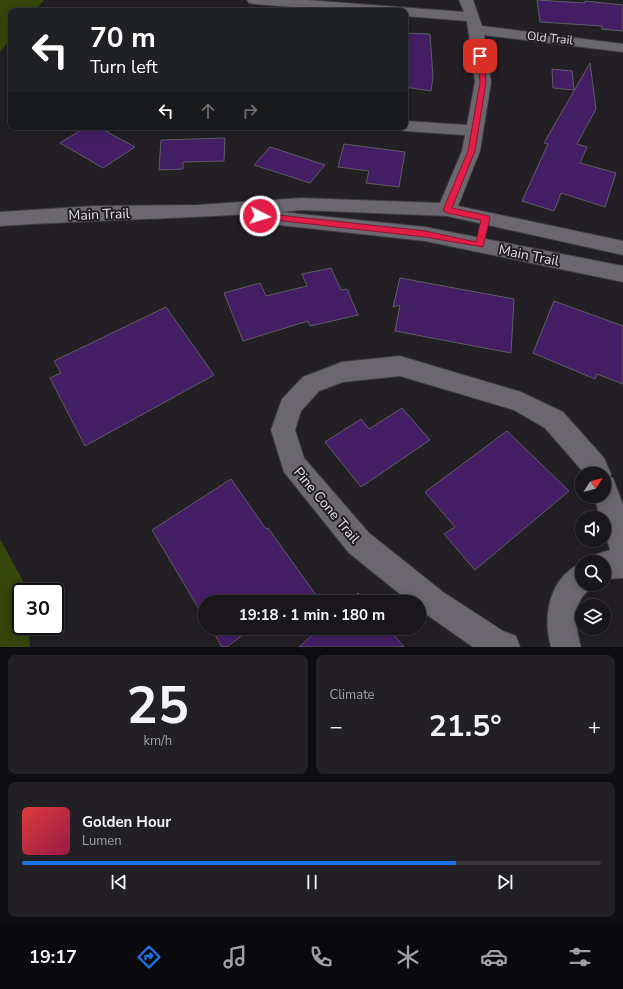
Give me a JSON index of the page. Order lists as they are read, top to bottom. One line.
{"streets":{"street":["Old Trail","Main Trail","Pine Cone Trail"]},"north":"top right","page":{"turn":["70 m","Turn left"],"limit":"30","trip":"19:18 · 1 min · 180 m","tile":[["25","km/h"],"Climate"],"heat":["−","21.5°","+"],"song":["Golden Hour","Lumen"],"tabs":"19:17"}}
